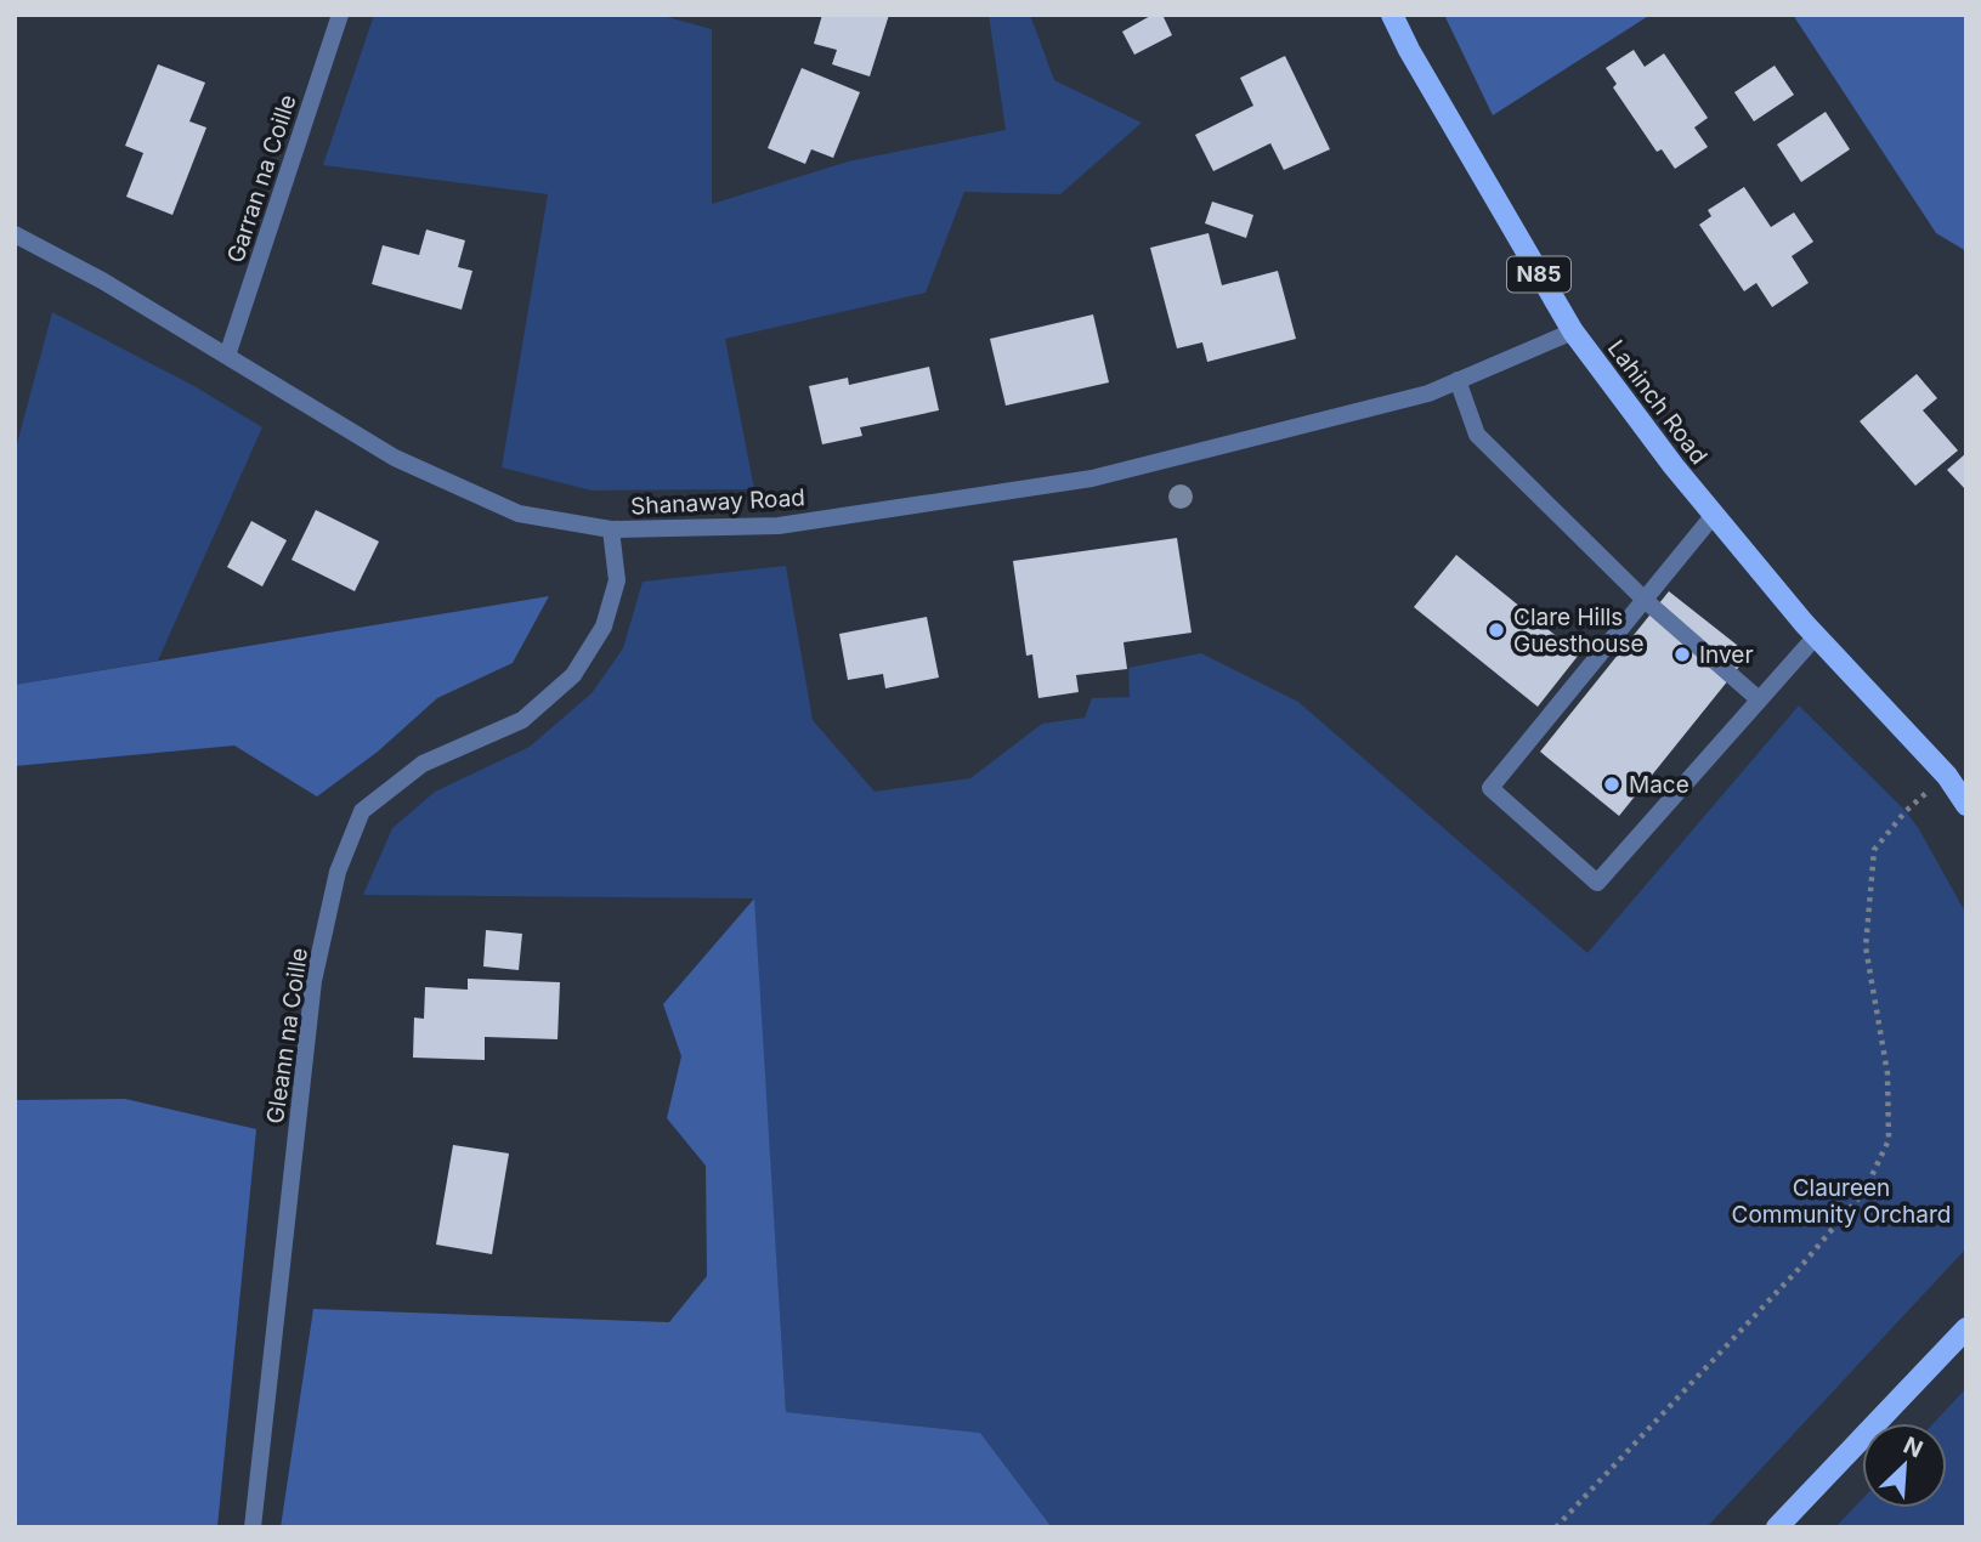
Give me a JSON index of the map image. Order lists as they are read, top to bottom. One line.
{"streets":{"main road":["N85","Lahinch Road"],"street":["Garran na Coille","Shanaway Road","Gleann na Coille"]},"crossings":[["Garran na Coille","Shanaway Road"],["Lahinch Road","Shanaway Road"],["Shanaway Road","Gleann na Coille"]],"parks":["Claureen Community Orchard"],"places":["Clare Hills Guesthouse","Inver","Mace"],"north":"top right"}
